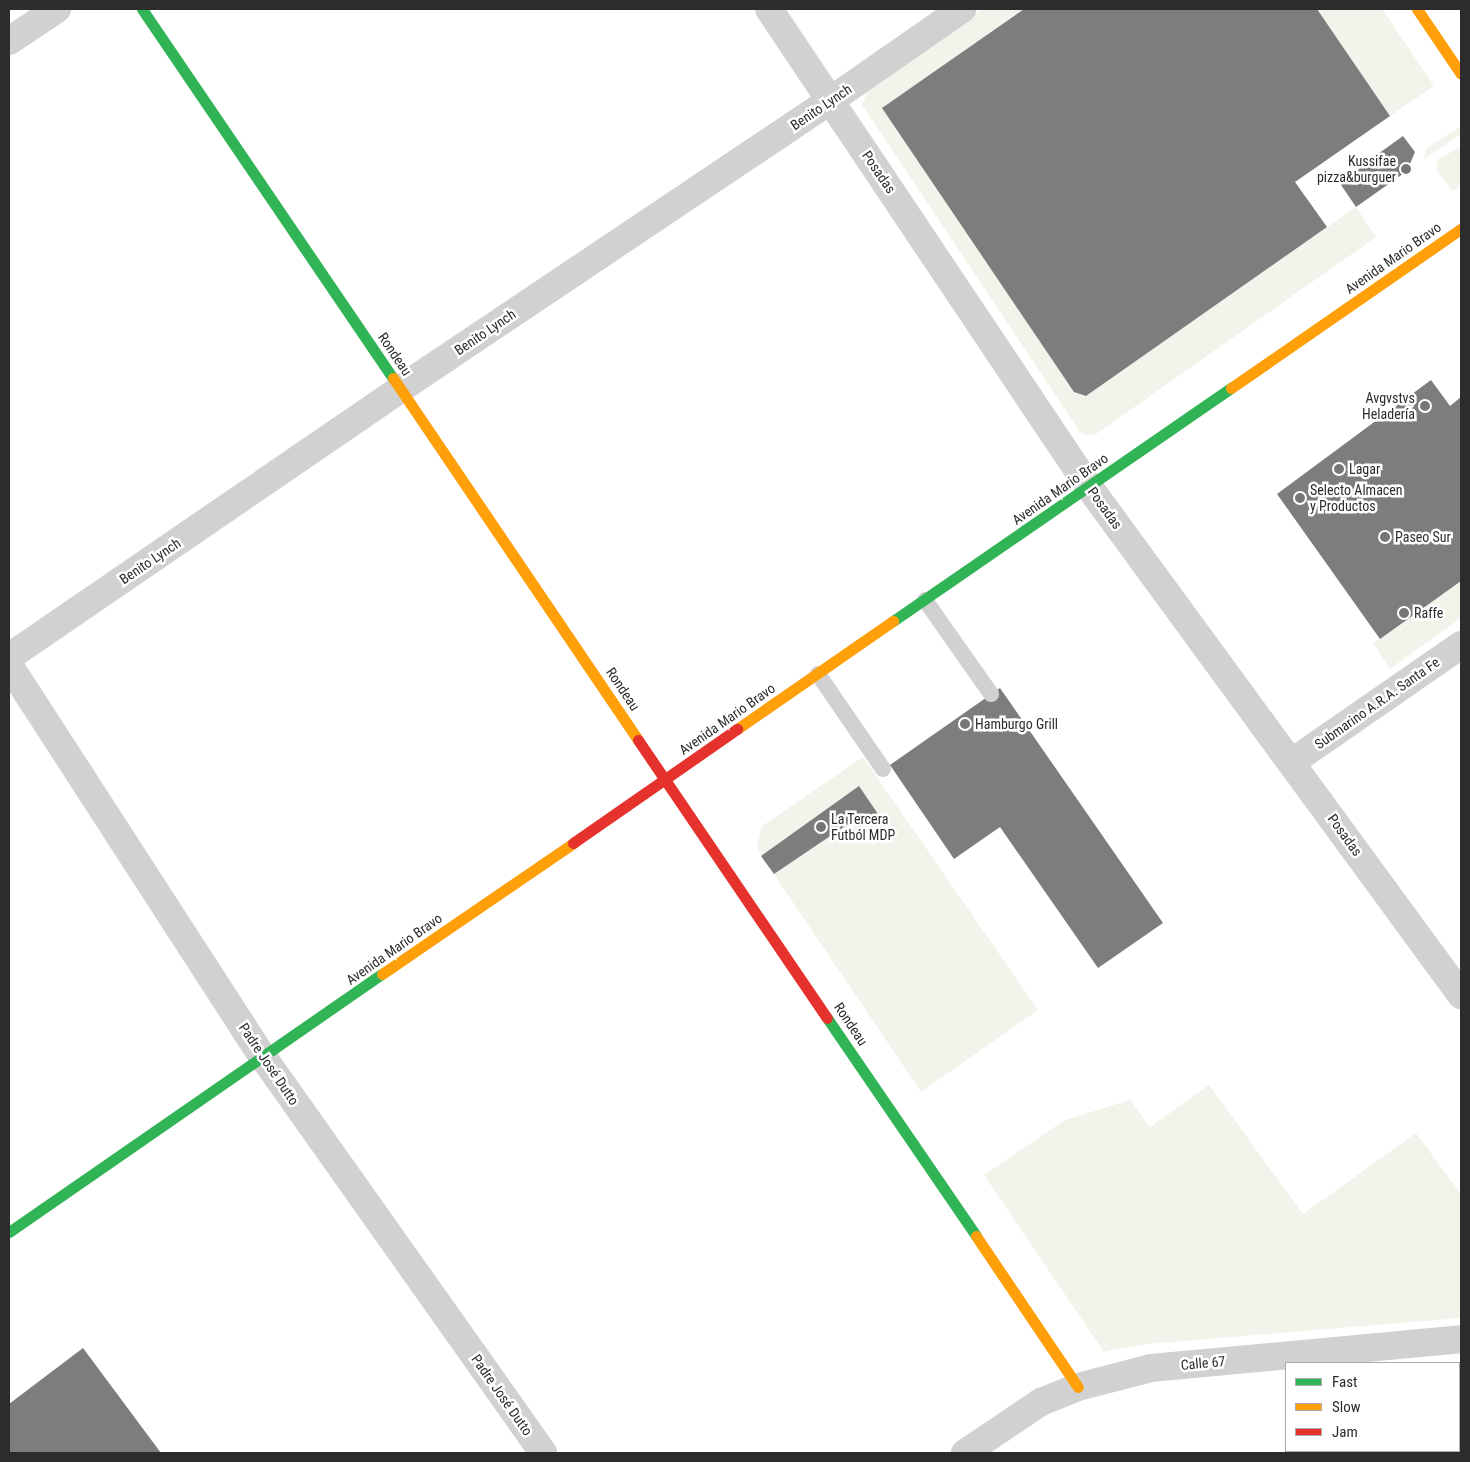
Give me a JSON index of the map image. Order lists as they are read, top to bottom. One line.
{"streets":{"main road":["Avenida Mario Bravo","Rondeau"],"street":["Benito Lynch","Posadas","Submarino A.R.A. Santa Fe","Padre José Dutto","Calle 67"]},"crossings":[["Benito Lynch","Posadas"],["Benito Lynch","Rondeau"],["Posadas","Avenida Mario Bravo"],["Posadas","Submarino A.R.A. Santa Fe"],["Avenida Mario Bravo","Rondeau"],["Avenida Mario Bravo","Padre José Dutto"],["Rondeau","Calle 67"]],"places":["Kussifae pizza&burguer","Avgvstvs Heladería","Lagar","Selecto Almacen y Productos","Paseo Sur","Raffe","Hamburgo Grill","La Tercera Futból MDP"],"legend":["Fast","Slow","Jam"]}
